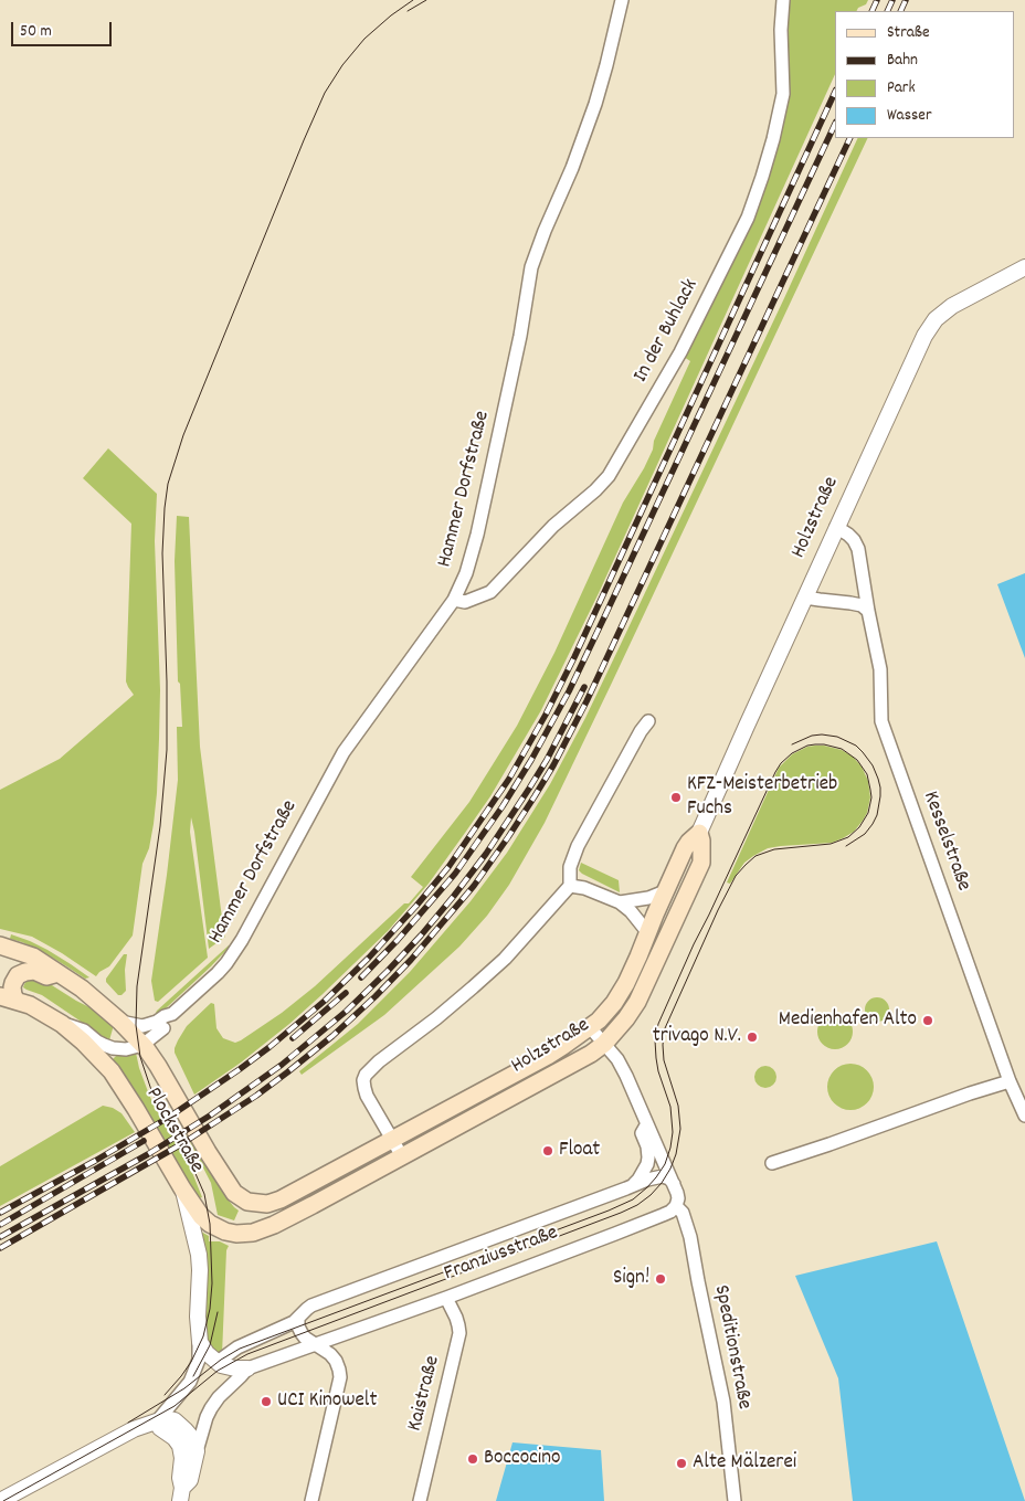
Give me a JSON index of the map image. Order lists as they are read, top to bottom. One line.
{"streets":{"main road":["Holzstraße","Plockstraße"],"street":["In der Buhlack","Hammer Dorfstraße","Kesselstraße","Franziusstraße","Speditionstraße","Kaistraße"]},"crossings":[["In der Buhlack","Hammer Dorfstraße"],["Hammer Dorfstraße","Plockstraße"],["Holzstraße","Kesselstraße"],["Holzstraße","Plockstraße"],["Holzstraße","Franziusstraße"],["Franziusstraße","Speditionstraße"],["Franziusstraße","Kaistraße"]],"places":["KFZ-Meisterbetrieb Fuchs","Medienhafen Alto","trivago N.V.","Float","Sign!","UCI Kinowelt","Boccocino","Alte Mälzerei"],"legend":["Straße","Bahn","Park","Wasser"],"scale_bar":"50 m"}
